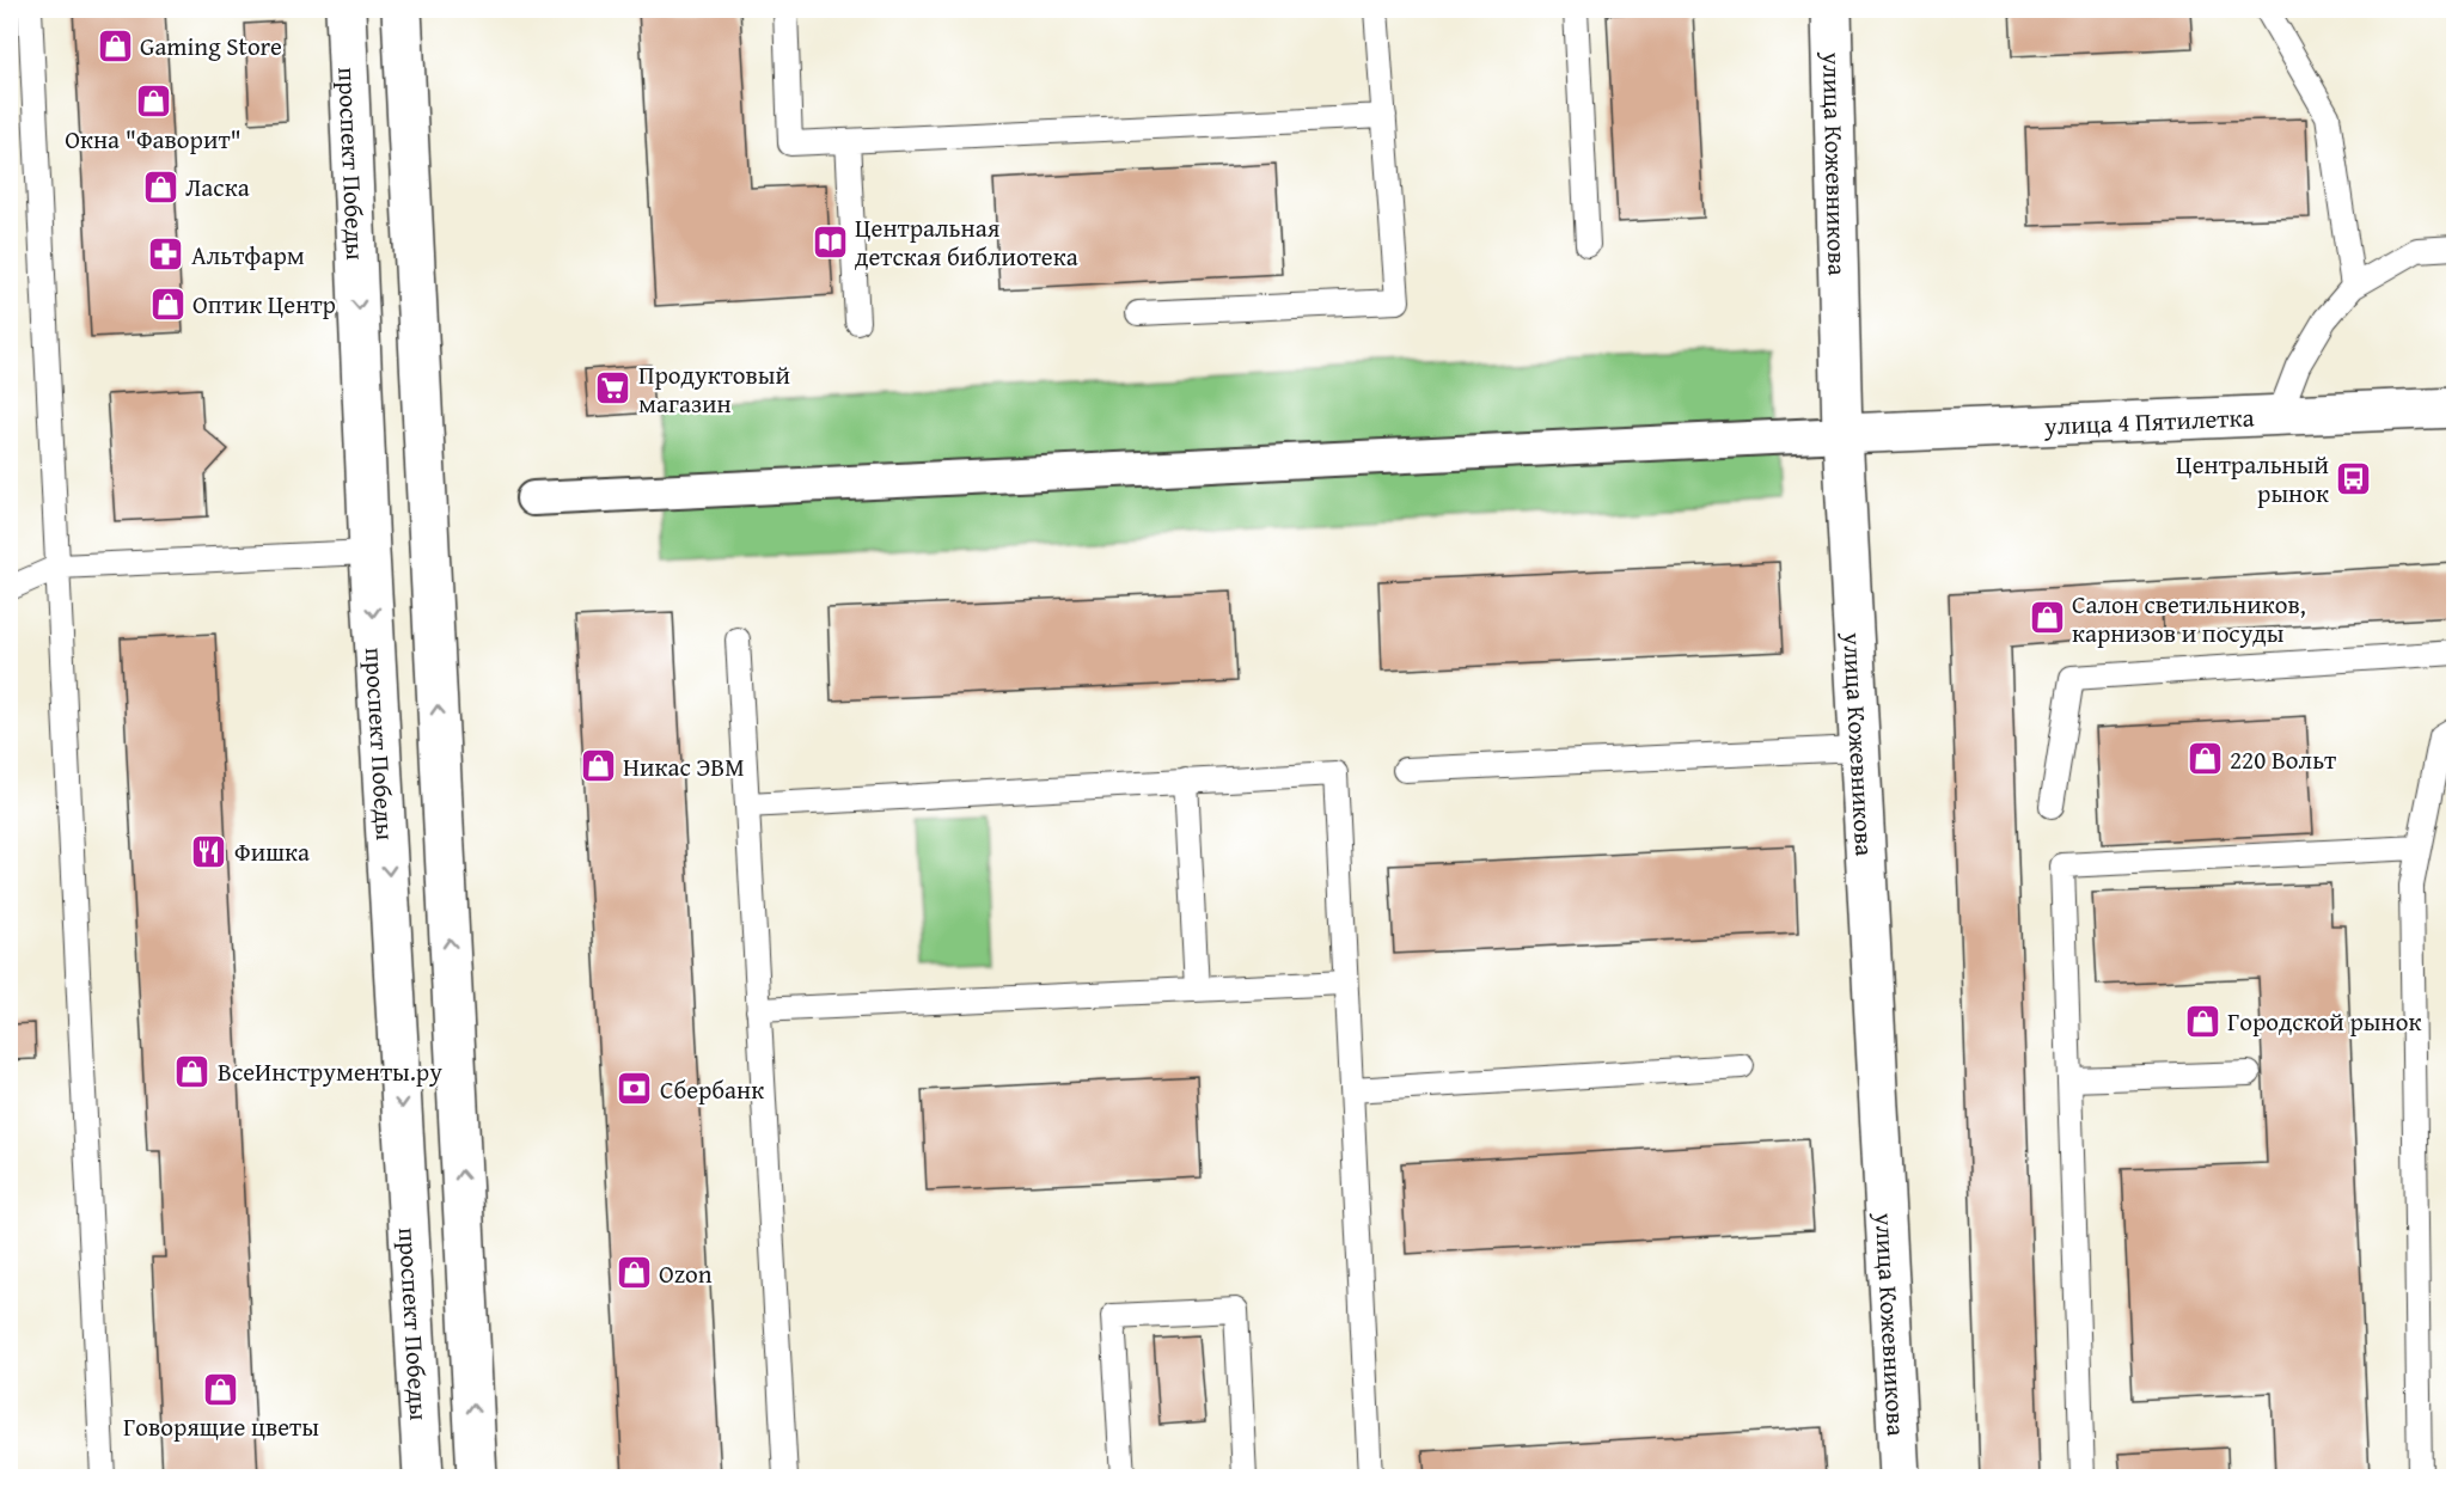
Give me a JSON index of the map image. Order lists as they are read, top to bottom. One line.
{"streets":{"main road":["проспект Победы","улица Кожевникова","улица 4 Пятилетка"]},"crossings":[["улица Кожевникова","улица 4 Пятилетка"]],"places":{"shop":["Gaming Store","Окна \"Фаворит\"","Ласка","Оптик Центр","Салон светильников, карнизов и посуды","220 Вольт","Никас ЭВМ","Городской рынок","ВсеИнструменты.ру","Ozon","Говорящие цветы"],"library":["Центральная детская библиотека"],"pharmacy":["Альтфарм"],"supermarket":["Продуктовый магазин"],"bus stop":["Центральный рынок"],"restaurant":["Фишка"],"bank":["Сбербанк"]}}
